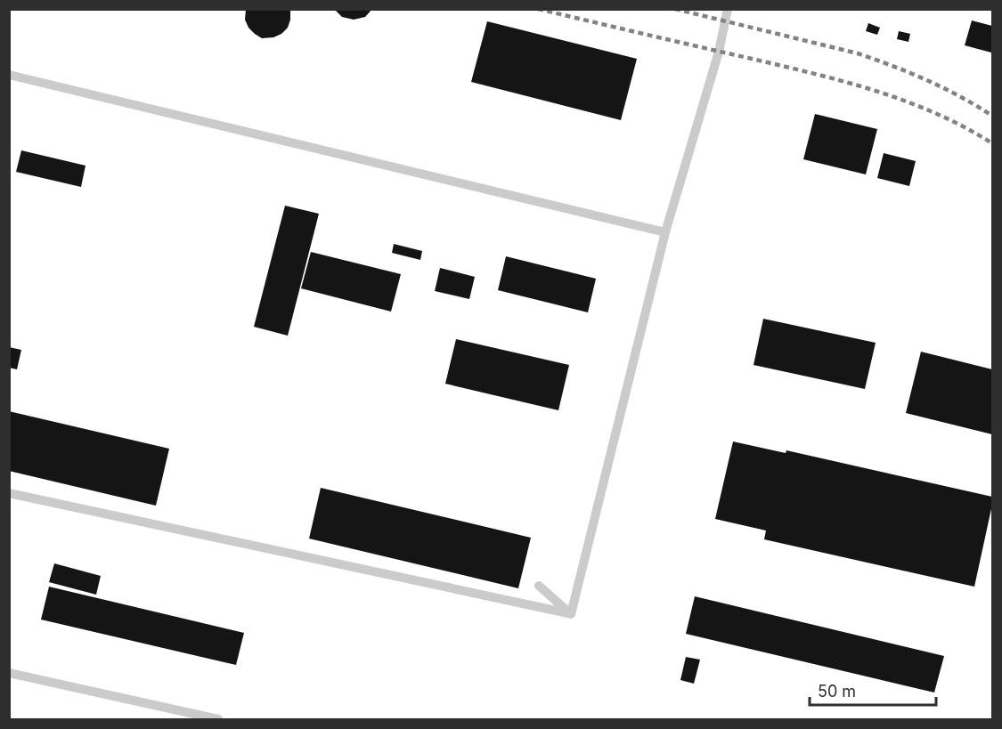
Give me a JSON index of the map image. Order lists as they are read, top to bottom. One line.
{"scale_bar":"50 m"}
